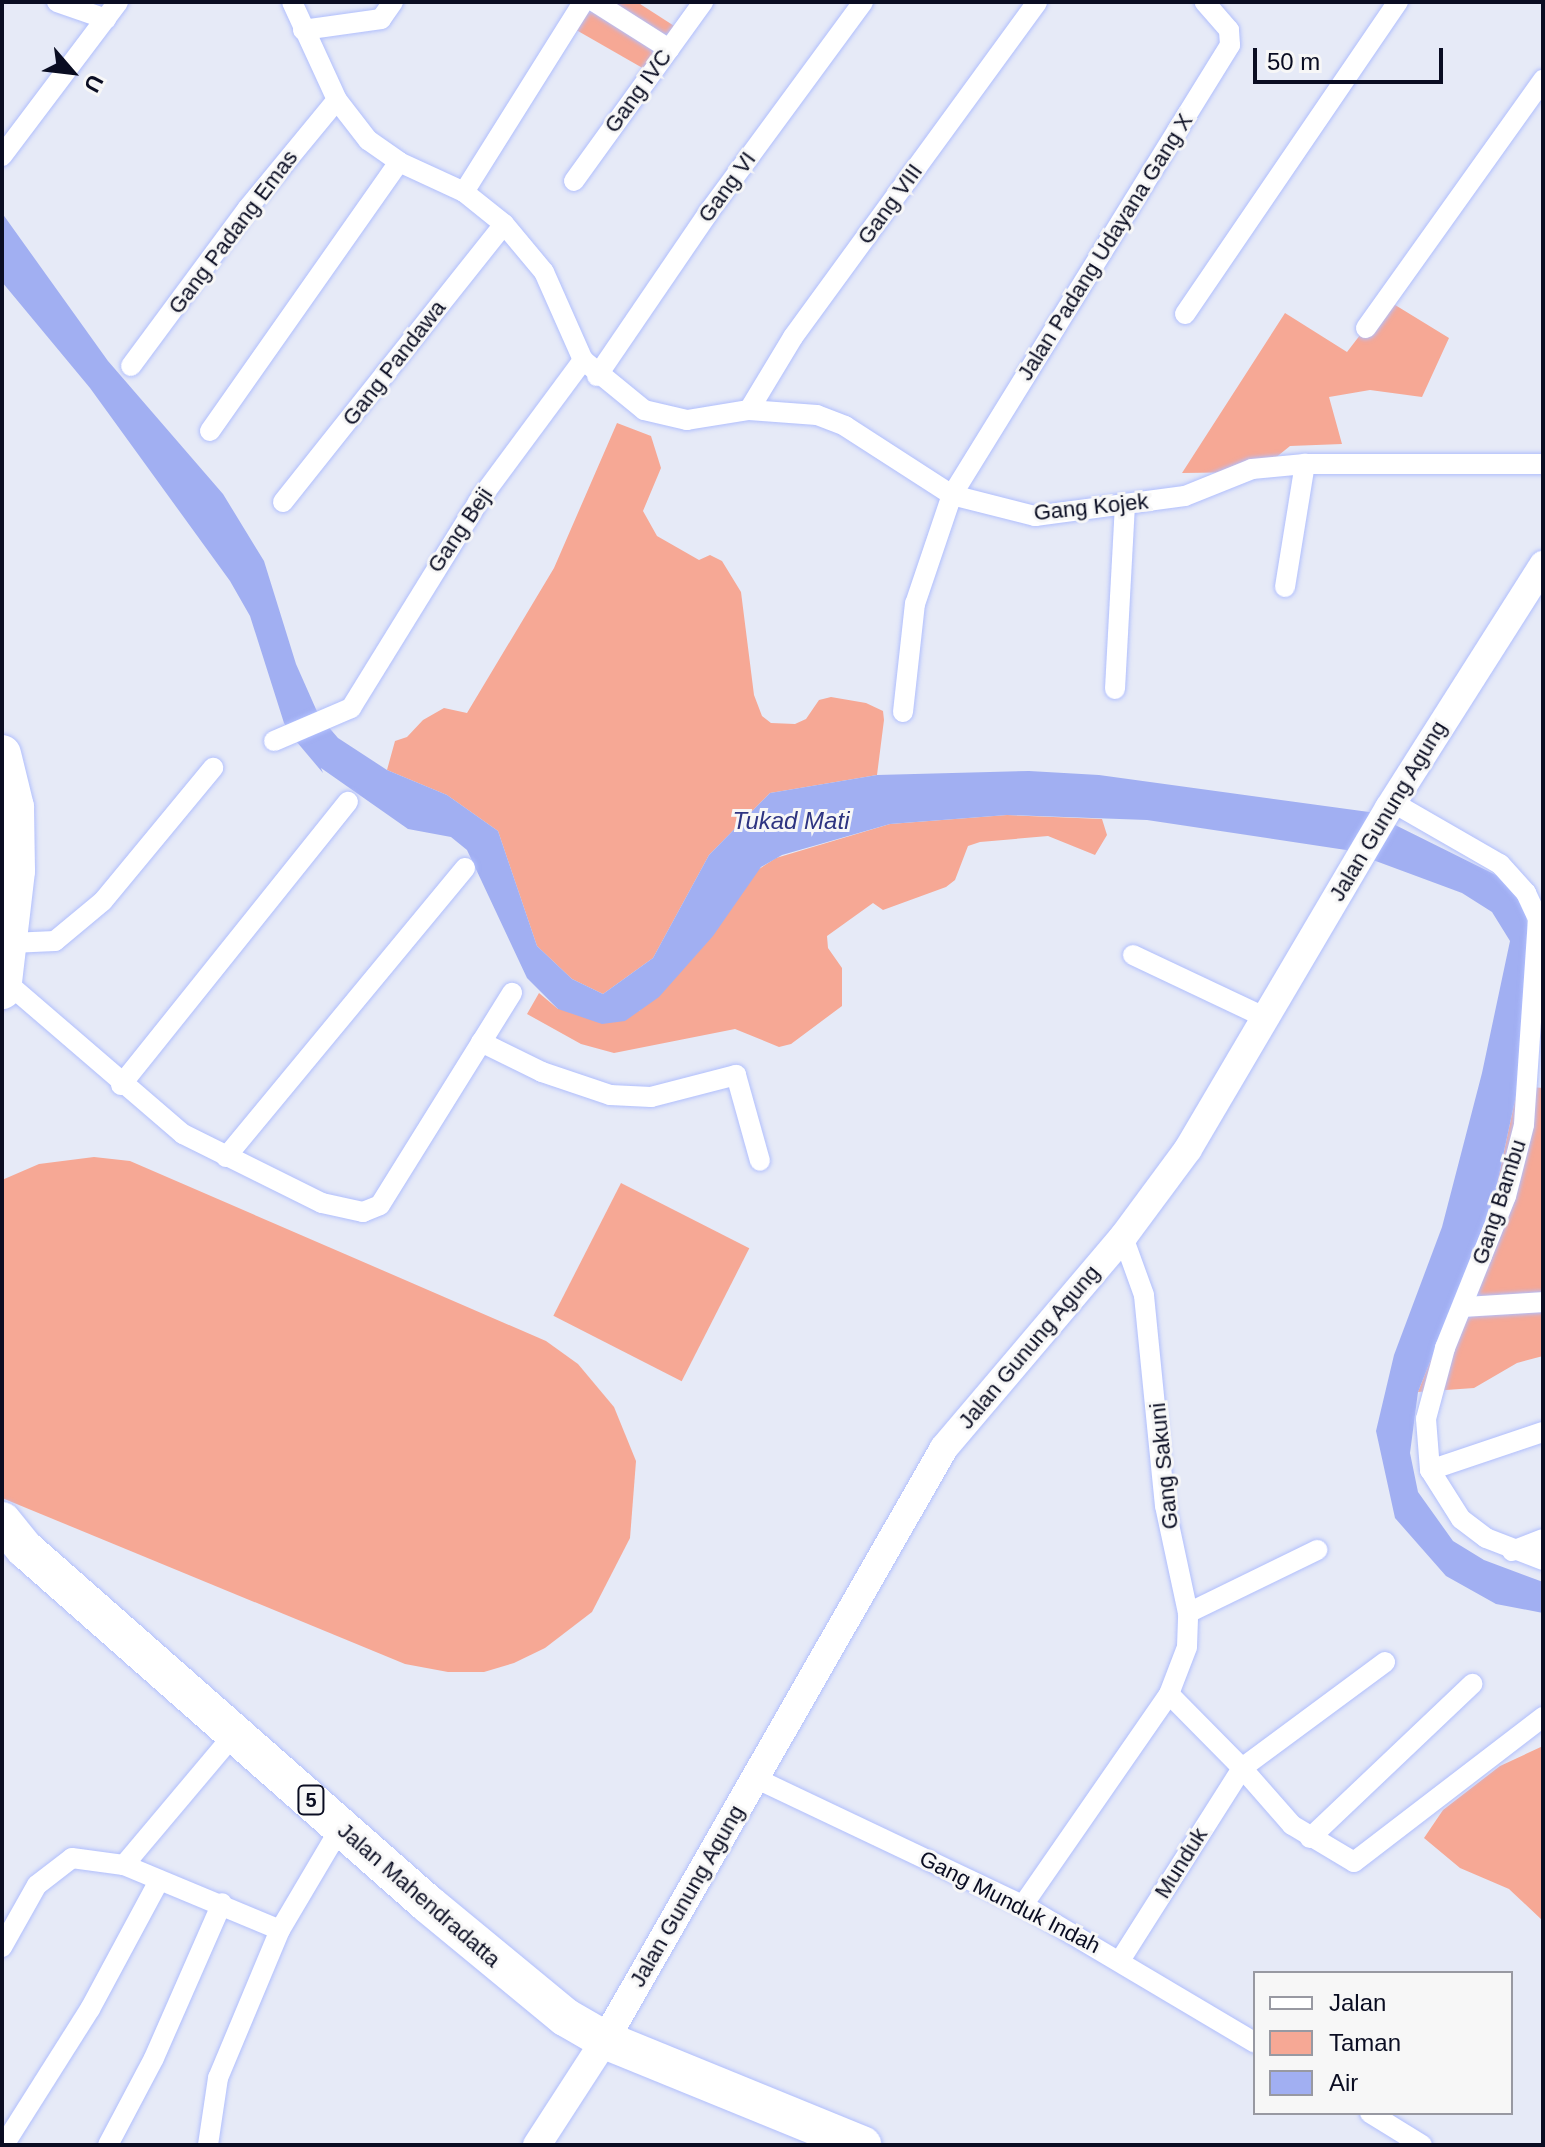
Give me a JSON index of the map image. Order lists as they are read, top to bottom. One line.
{"streets":{"highway":["5","Jalan Mahendradatta"],"main road":["Jalan Gunung Agung"],"street":["Gang IVC","Gang VI","Gang VIII","Gang Padang Emas","Jalan Padang Udayana Gang X","Gang Pandawa","Gang Kojek","Gang Beji","Gang Bambu","Gang Sakuni","Munduk","Gang Munduk Indah"]},"crossings":[["Gang VI","Gang Kojek"],["Gang VIII","Gang Kojek"],["Gang Padang Emas","Gang Kojek"],["Jalan Padang Udayana Gang X","Gang Kojek"],["Gang Pandawa","Gang Kojek"],["Gang Kojek","Gang Beji"],["Jalan Gunung Agung","Gang Bambu"],["Jalan Gunung Agung","Gang Sakuni"],["Jalan Gunung Agung","5"],["Jalan Gunung Agung","Jalan Mahendradatta"],["Jalan Gunung Agung","Gang Munduk Indah"],["Gang Sakuni","Gang Munduk Indah"],["5","Jalan Mahendradatta"],["Munduk","Gang Munduk Indah"]],"water":["Tukad Mati"],"legend":["Jalan","Taman","Air"],"scale_bar":"50 m","north":"bottom right"}
